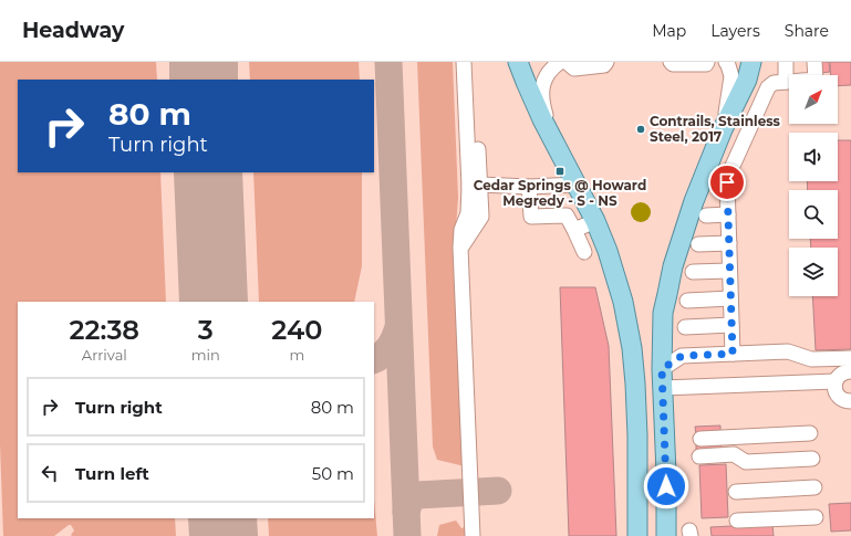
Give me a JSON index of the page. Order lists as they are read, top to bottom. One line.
{"places":{"other":["Contrails, Stainless Steel, 2017"],"transit":["Cedar Springs @ Howard Megredy - S - NS"]},"north":"top right","page":{"header":"Headway","nav":["Map","Layers","Share"],"turn":["80 m","Turn right"],"eta":["22:38","Arrival","3","min","240","m"],"list":[{"name":"Turn right","value":"80 m"},{"name":"Turn left","value":"50 m"}]}}
